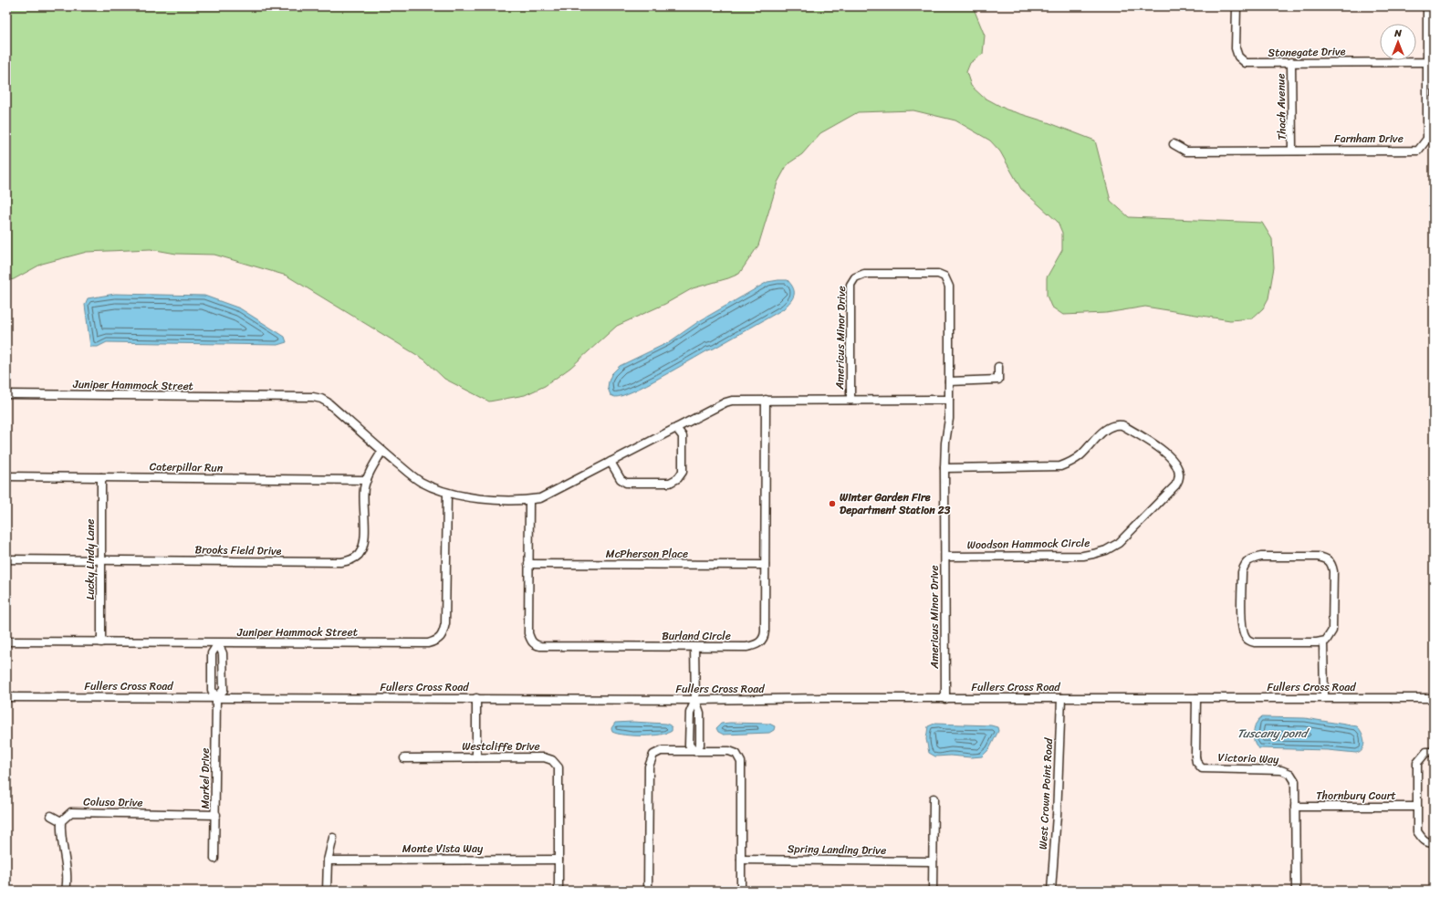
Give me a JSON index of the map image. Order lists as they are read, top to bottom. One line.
{"streets":{"street":["Stonegate Drive","Thach Avenue","Farnham Drive","Americus Minor Drive","Juniper Hammock Street","Caterpillar Run","Woodson Hammock Circle","Brooks Field Drive","McPherson Place","Lucky Lindy Lane","Burland Circle","Fullers Cross Road","Westcliffe Drive","Victoria Way","Markel Drive","West Crown Point Road","Thornbury Court","Coluso Drive","Monte Vista Way","Spring Landing Drive"]},"crossings":[["Stonegate Drive","Thach Avenue"],["Stonegate Drive","Farnham Drive"],["Thach Avenue","Farnham Drive"],["Americus Minor Drive","Juniper Hammock Street"],["Americus Minor Drive","Woodson Hammock Circle"],["Americus Minor Drive","Fullers Cross Road"],["Juniper Hammock Street","Brooks Field Drive"],["Juniper Hammock Street","Lucky Lindy Lane"],["Juniper Hammock Street","Burland Circle"],["Caterpillar Run","Brooks Field Drive"],["Caterpillar Run","Lucky Lindy Lane"],["Brooks Field Drive","Lucky Lindy Lane"],["McPherson Place","Burland Circle"],["Fullers Cross Road","Victoria Way"],["Fullers Cross Road","Markel Drive"],["Fullers Cross Road","West Crown Point Road"],["Westcliffe Drive","Monte Vista Way"],["Victoria Way","Thornbury Court"],["Markel Drive","Coluso Drive"]],"water":["Tuscany pond"],"places":["Winter Garden Fire Department Station 23"],"north":"top"}
